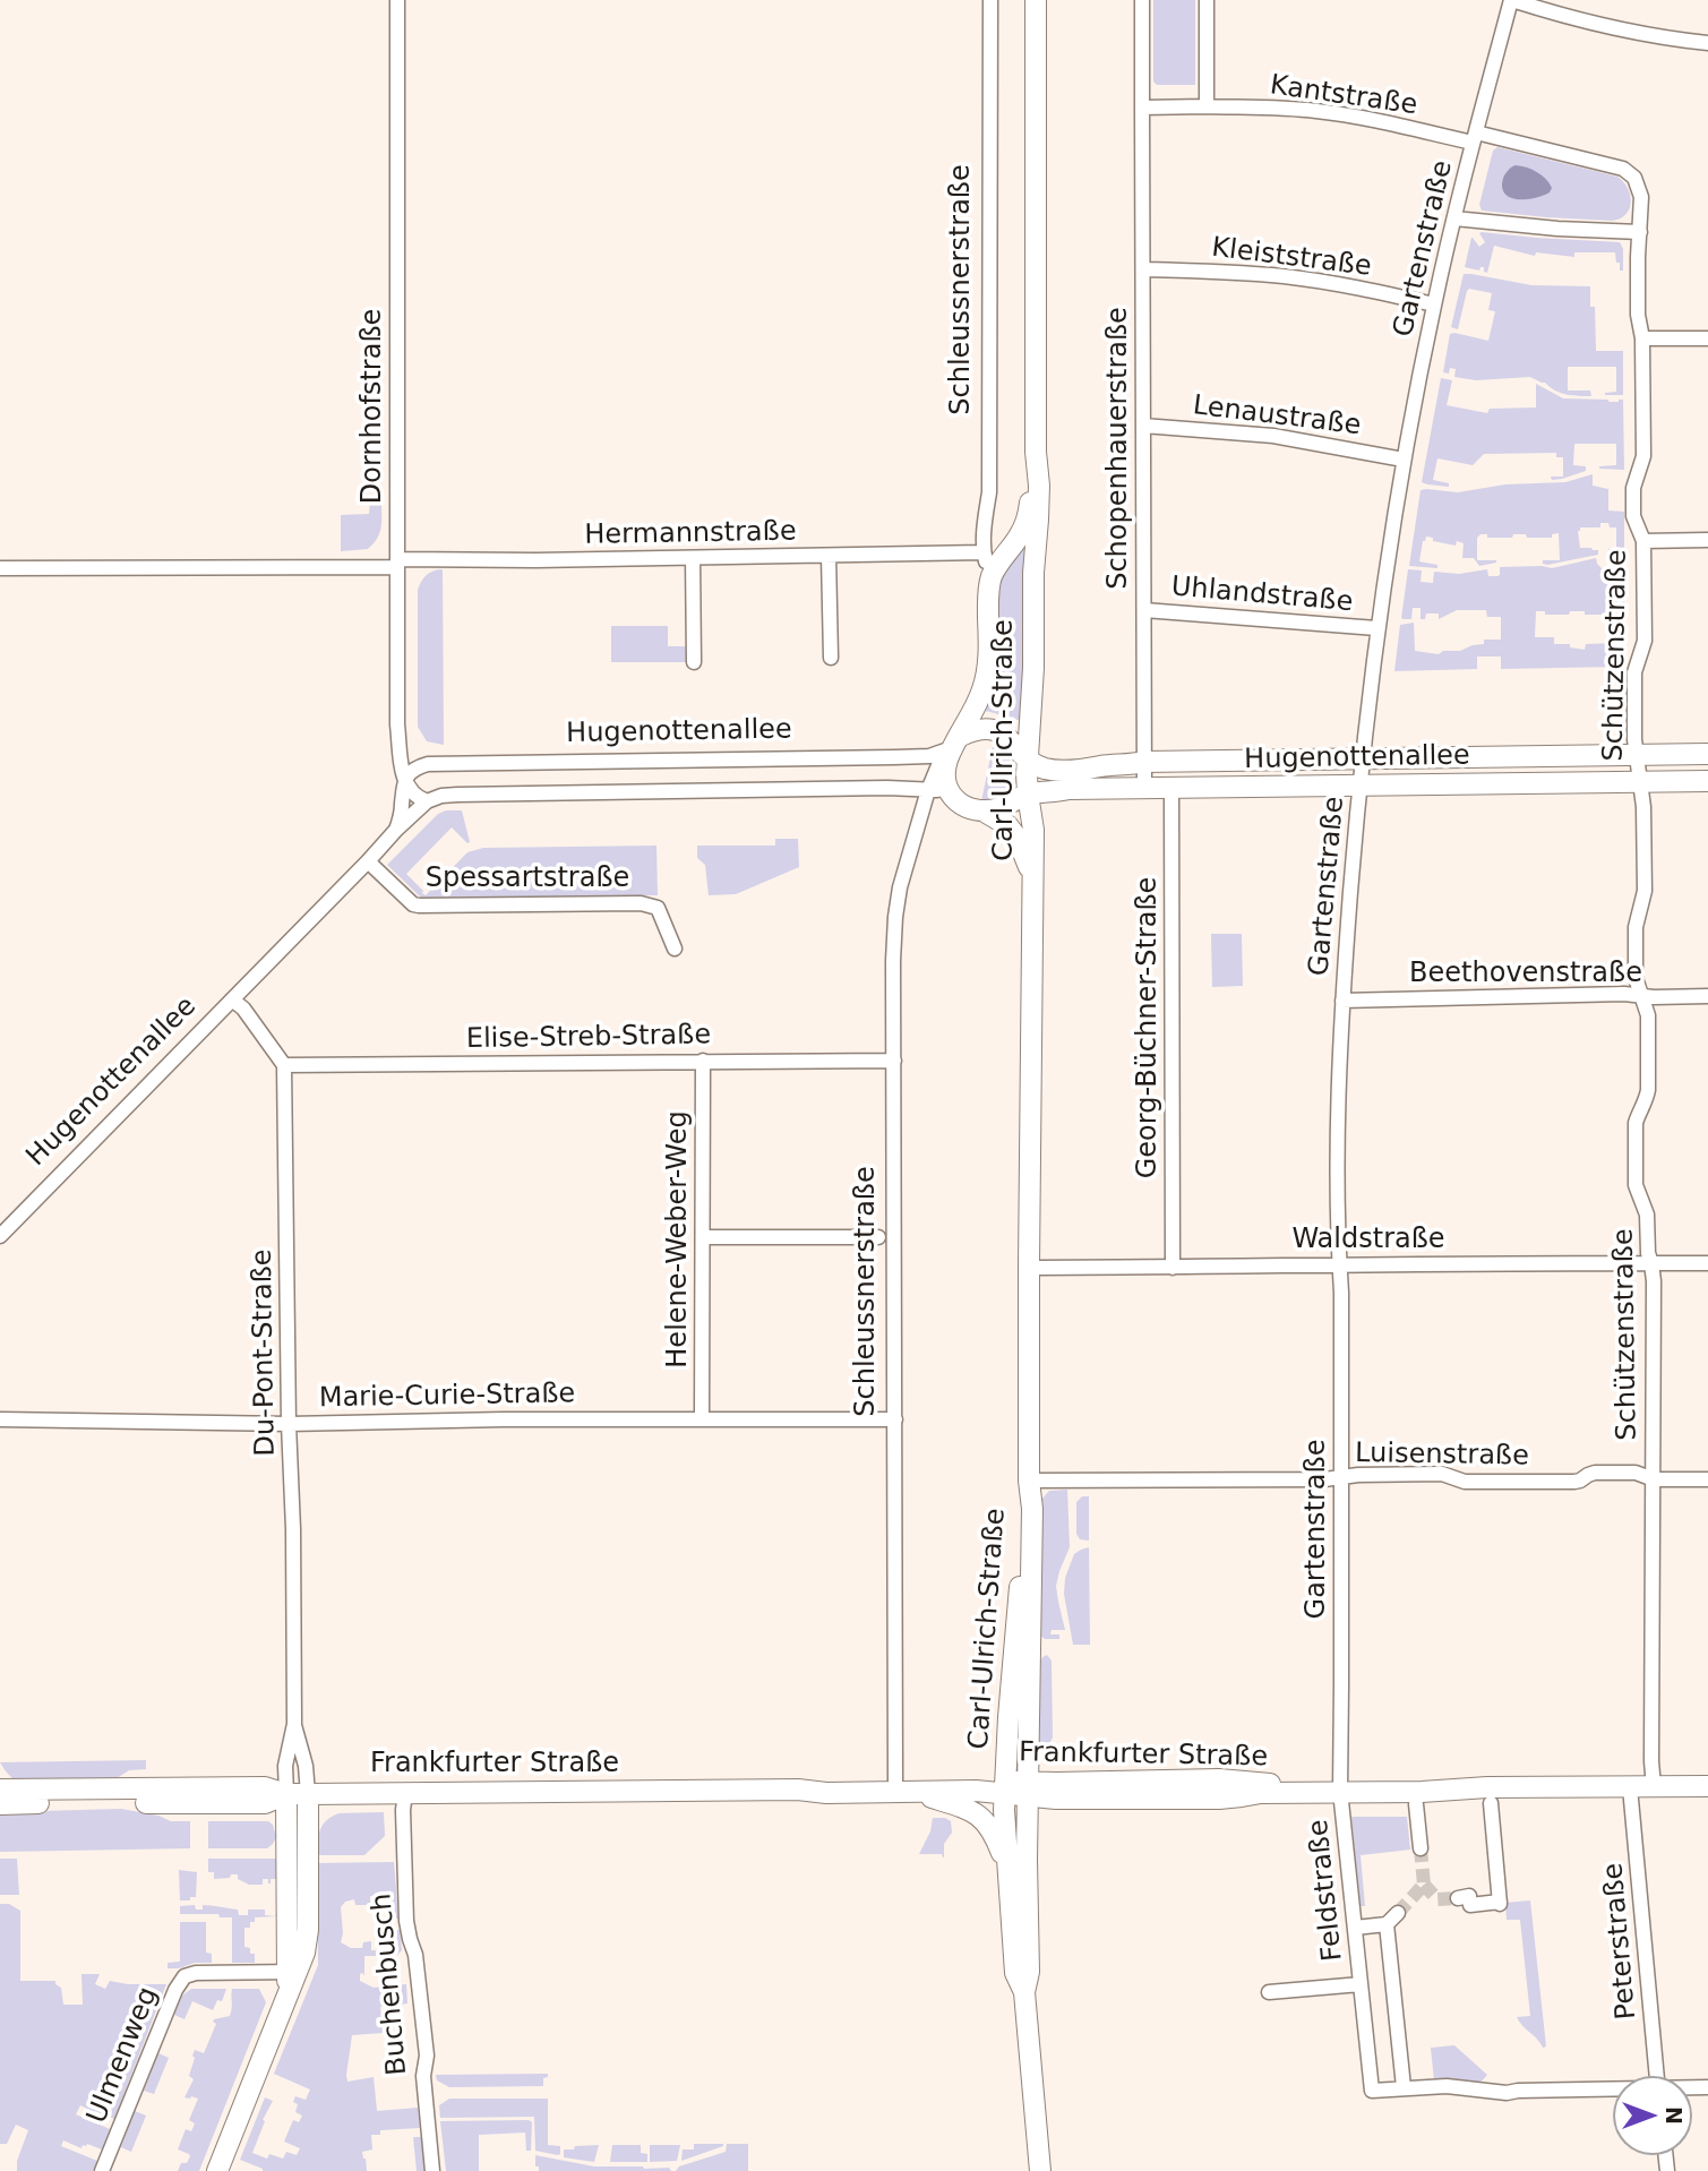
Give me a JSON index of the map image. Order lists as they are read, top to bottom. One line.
{"streets":{"main road":["Schleussnerstraße","Hugenottenallee","Carl-Ulrich-Straße","Frankfurter Straße"],"street":["Kantstraße","Gartenstraße","Kleiststraße","Dornhofstraße","Lenaustraße","Schopenhauerstraße","Hermannstraße","Uhlandstraße","Schützenstraße","Spessartstraße","Beethovenstraße","Georg-Büchner-Straße","Elise-Streb-Straße","Helene-Weber-Weg","Waldstraße","Du-Pont-Straße","Marie-Curie-Straße","Luisenstraße","Feldstraße","Peterstraße","Buchenbusch","Ulmenweg"]},"crossings":[["Kantstraße","Gartenstraße"],["Kantstraße","Schopenhauerstraße"],["Kantstraße","Schützenstraße"],["Gartenstraße","Kleiststraße"],["Gartenstraße","Lenaustraße"],["Gartenstraße","Uhlandstraße"],["Gartenstraße","Hugenottenallee"],["Gartenstraße","Beethovenstraße"],["Gartenstraße","Waldstraße"],["Gartenstraße","Luisenstraße"],["Gartenstraße","Frankfurter Straße"],["Gartenstraße","Feldstraße"],["Kleiststraße","Schopenhauerstraße"],["Schleussnerstraße","Hermannstraße"],["Schleussnerstraße","Hugenottenallee"],["Schleussnerstraße","Carl-Ulrich-Straße"],["Schleussnerstraße","Elise-Streb-Straße"],["Schleussnerstraße","Marie-Curie-Straße"],["Schleussnerstraße","Frankfurter Straße"],["Dornhofstraße","Hermannstraße"],["Dornhofstraße","Hugenottenallee"],["Lenaustraße","Schopenhauerstraße"],["Schopenhauerstraße","Uhlandstraße"],["Schopenhauerstraße","Hugenottenallee"],["Schützenstraße","Hugenottenallee"],["Schützenstraße","Beethovenstraße"],["Schützenstraße","Waldstraße"],["Schützenstraße","Luisenstraße"],["Schützenstraße","Frankfurter Straße"],["Hugenottenallee","Carl-Ulrich-Straße"],["Hugenottenallee","Spessartstraße"],["Hugenottenallee","Georg-Büchner-Straße"],["Carl-Ulrich-Straße","Waldstraße"],["Carl-Ulrich-Straße","Luisenstraße"],["Carl-Ulrich-Straße","Frankfurter Straße"],["Georg-Büchner-Straße","Waldstraße"],["Elise-Streb-Straße","Helene-Weber-Weg"],["Elise-Streb-Straße","Du-Pont-Straße"],["Helene-Weber-Weg","Marie-Curie-Straße"],["Du-Pont-Straße","Marie-Curie-Straße"],["Du-Pont-Straße","Frankfurter Straße"],["Frankfurter Straße","Feldstraße"],["Frankfurter Straße","Peterstraße"],["Frankfurter Straße","Buchenbusch"]],"north":"right"}
